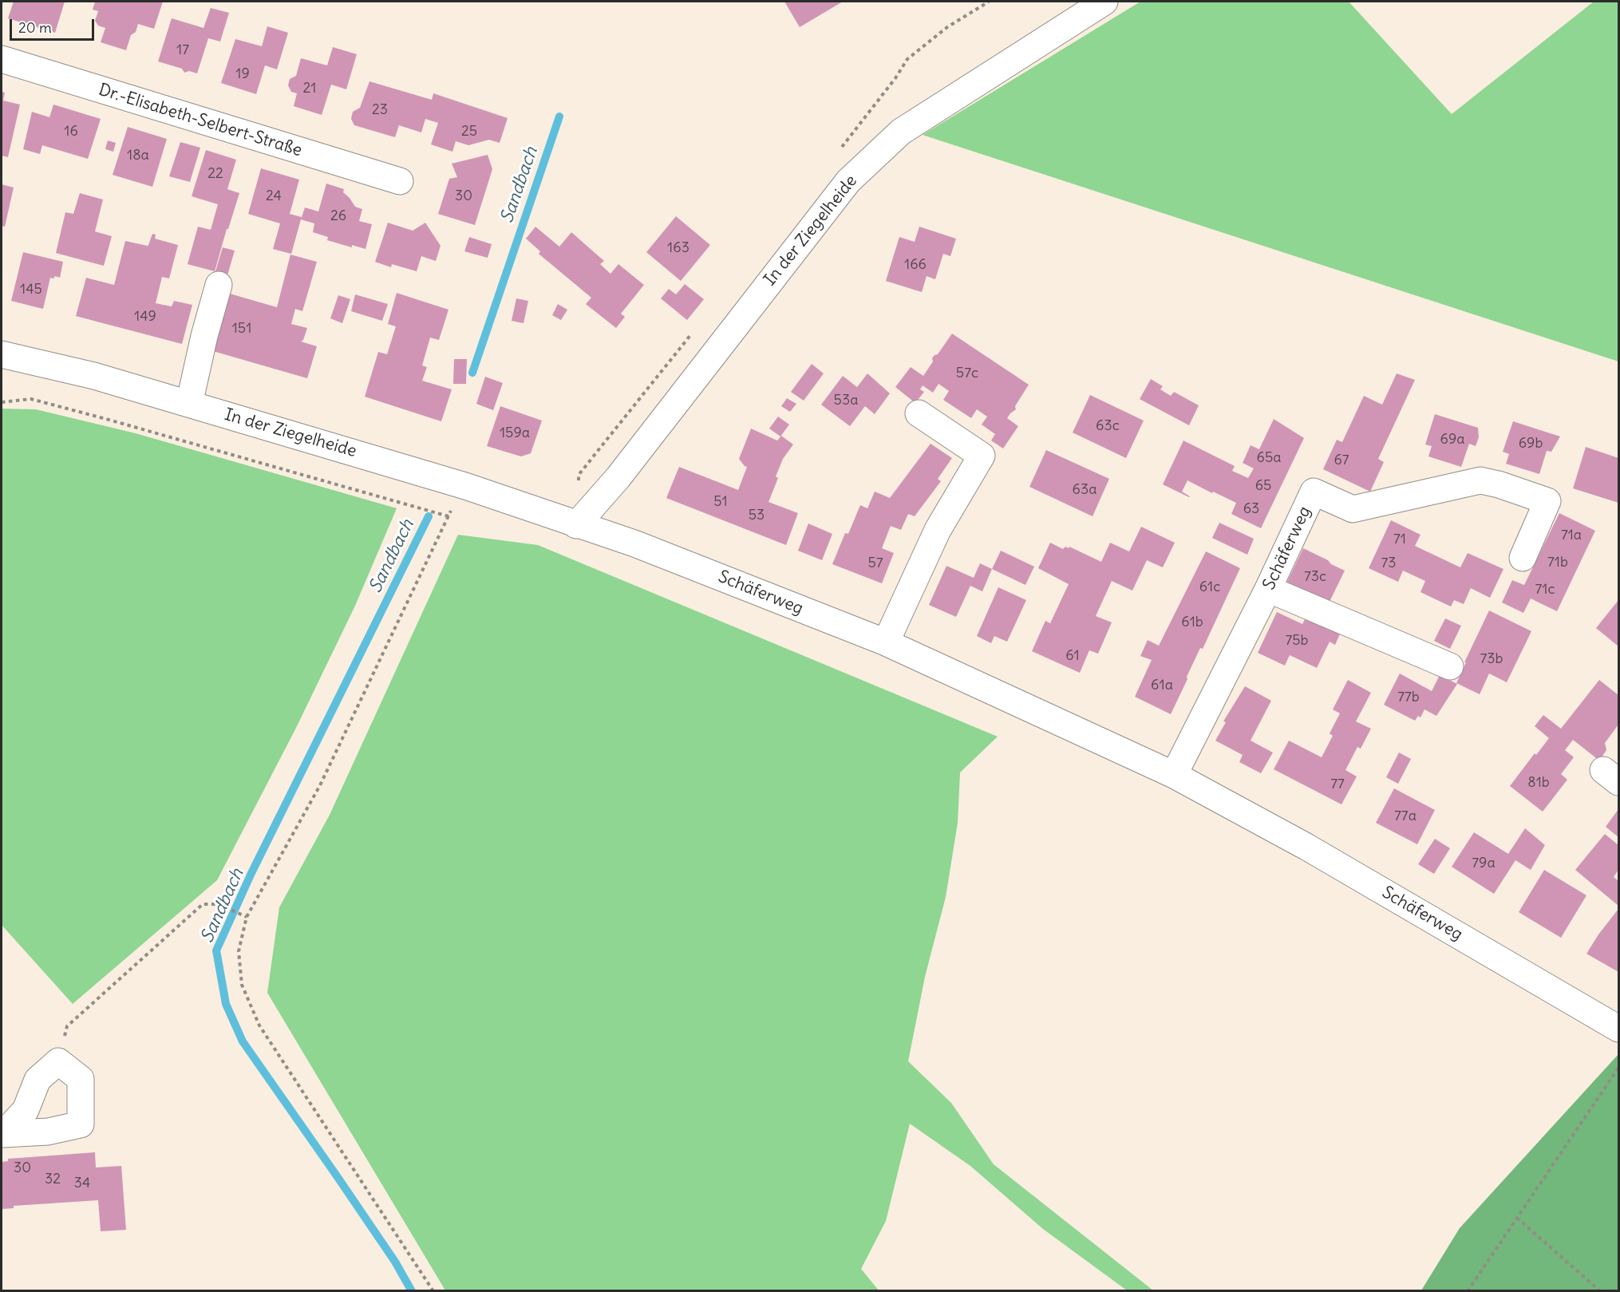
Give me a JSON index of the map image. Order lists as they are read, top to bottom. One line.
{"streets":{"street":["Dr.-Elisabeth-Selbert-Straße","In der Ziegelheide","Schäferweg"]},"crossings":[["In der Ziegelheide","Schäferweg"]],"water":["Sandbach"],"house_numbers":["17","19","21","23","16","25","18a","22","24","30","26","163","166","145","149","151","57c","53a","63c","159a","69a","69b","65a","67","65","63a","51","63","53","71a","71","71b","57","73","73c","61c","71c","61b","75b","61","73b","61a","77b","81b","77","77a","79a","30","32","34"],"scale_bar":"20 m"}
